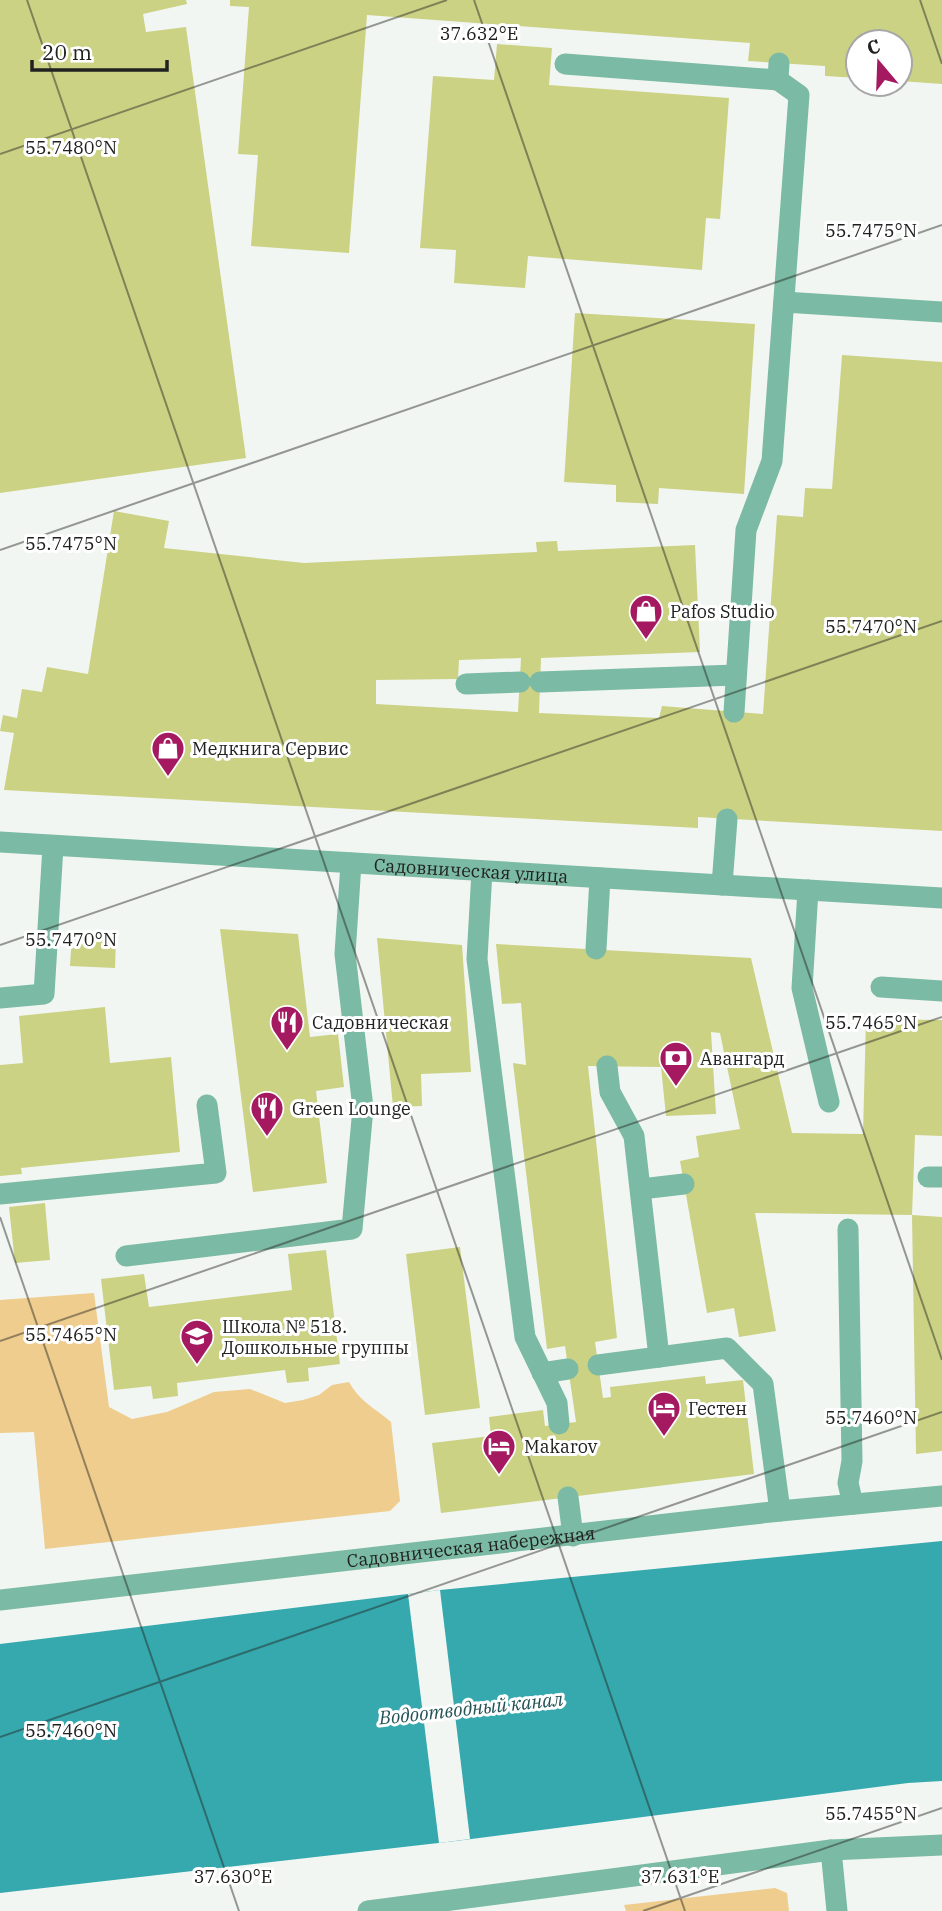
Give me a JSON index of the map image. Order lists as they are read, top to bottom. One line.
{"streets":{"street":["Садовническая улица","Садовническая набережная"]},"water":["Водоотводный канал"],"places":{"shop":["Pafos Studio","Медкнига Сервис"],"restaurant":["Садовническая","Green Lounge"],"bank":["Авангард"],"school or university":["Школа № 518. Дошкольные группы"],"hotel":["Гестен","Makarov"]},"scale_bar":"20 m","north":"top","coordinates":["37.632°E","55.7480°N","55.7475°N","55.7470°N","55.7465°N","55.7460°N","55.7455°N","37.630°E","37.631°E"]}
